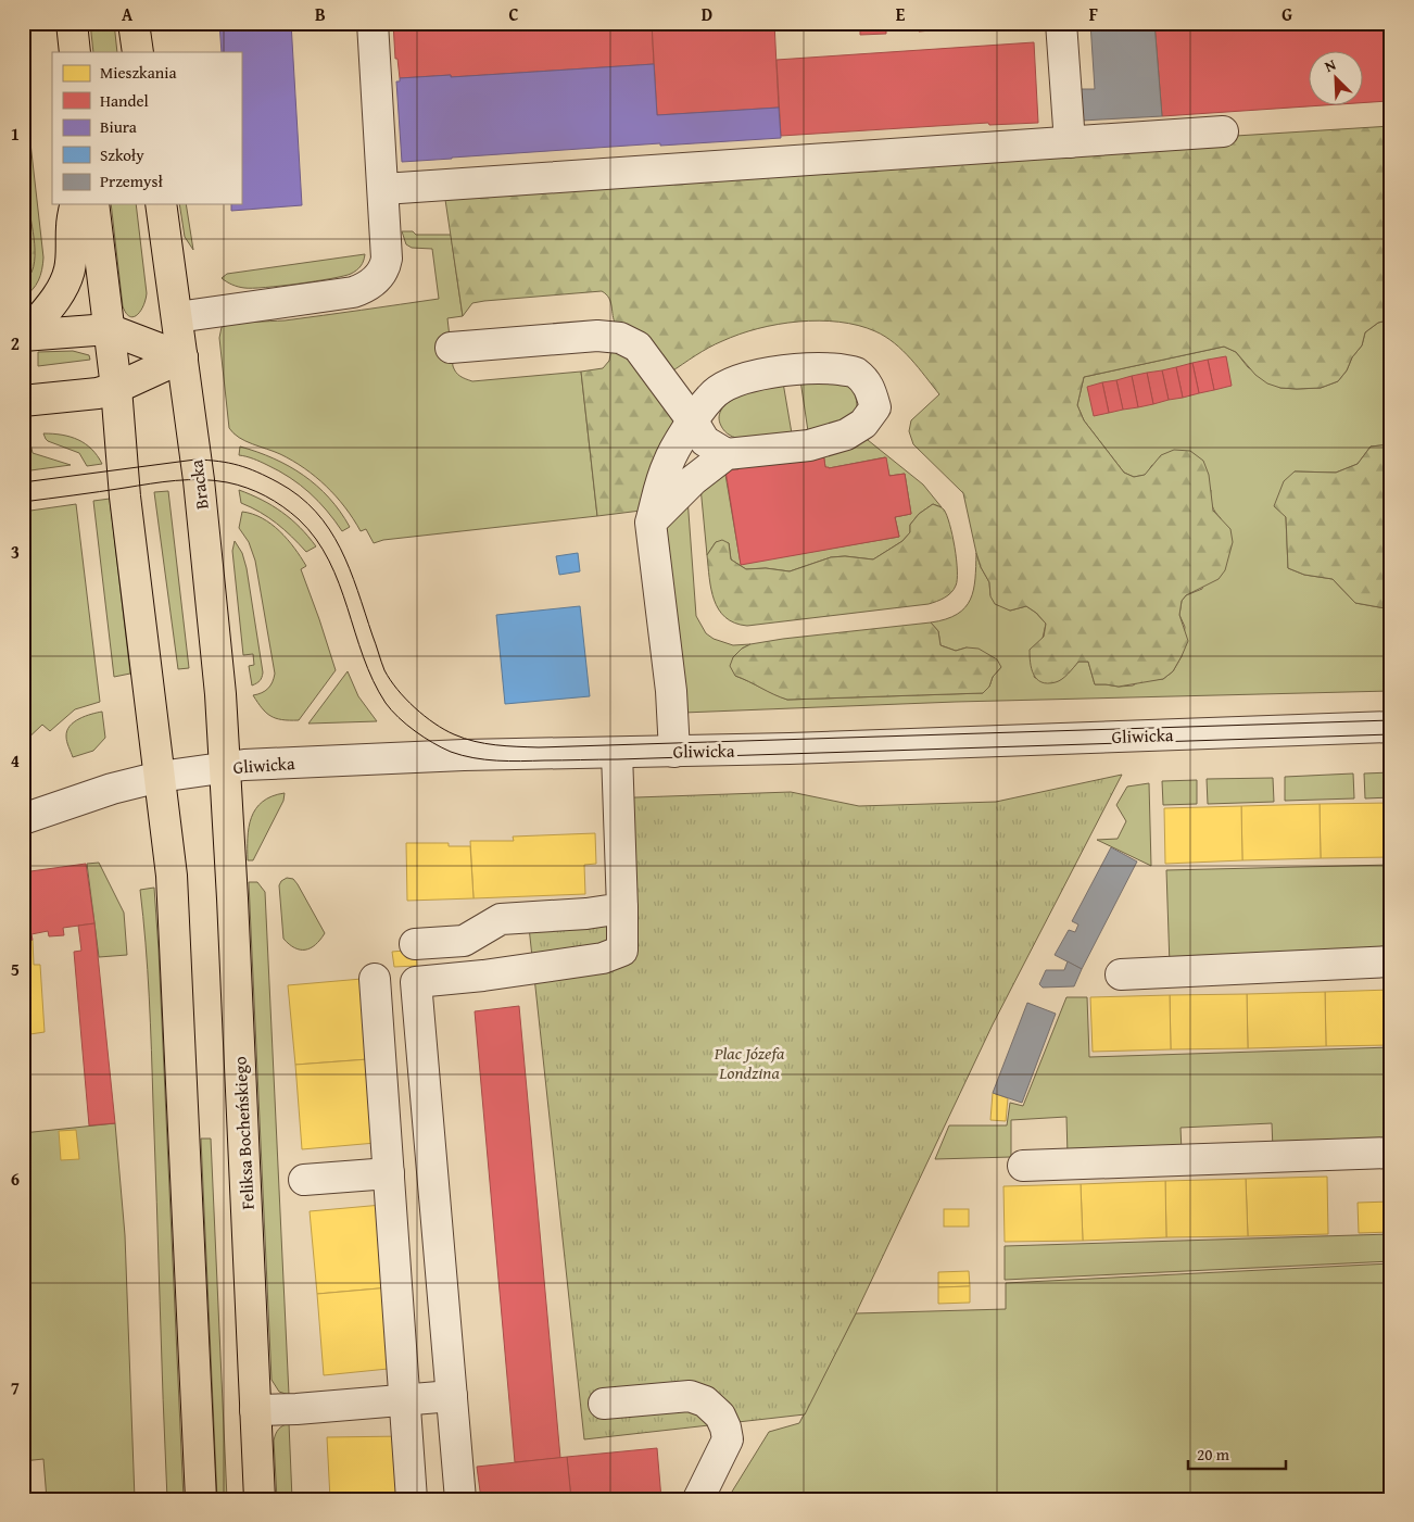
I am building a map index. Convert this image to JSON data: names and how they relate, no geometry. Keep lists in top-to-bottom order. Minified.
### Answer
{"streets":{"main road":["Bracka","Feliksa Bocheńskiego"],"street":["Gliwicka"]},"crossings":[["Bracka","Gliwicka"],["Bracka","Feliksa Bocheńskiego"],["Gliwicka","Feliksa Bocheńskiego"]],"parks":["Plac Józefa Londzina"],"legend":["Mieszkania","Handel","Biura","Szkoły","Przemysł"],"scale_bar":"20 m","north":"top left","grid":{"columns":["A","B","C","D","E","F","G"],"rows":["1","2","3","4","5","6","7"]}}
